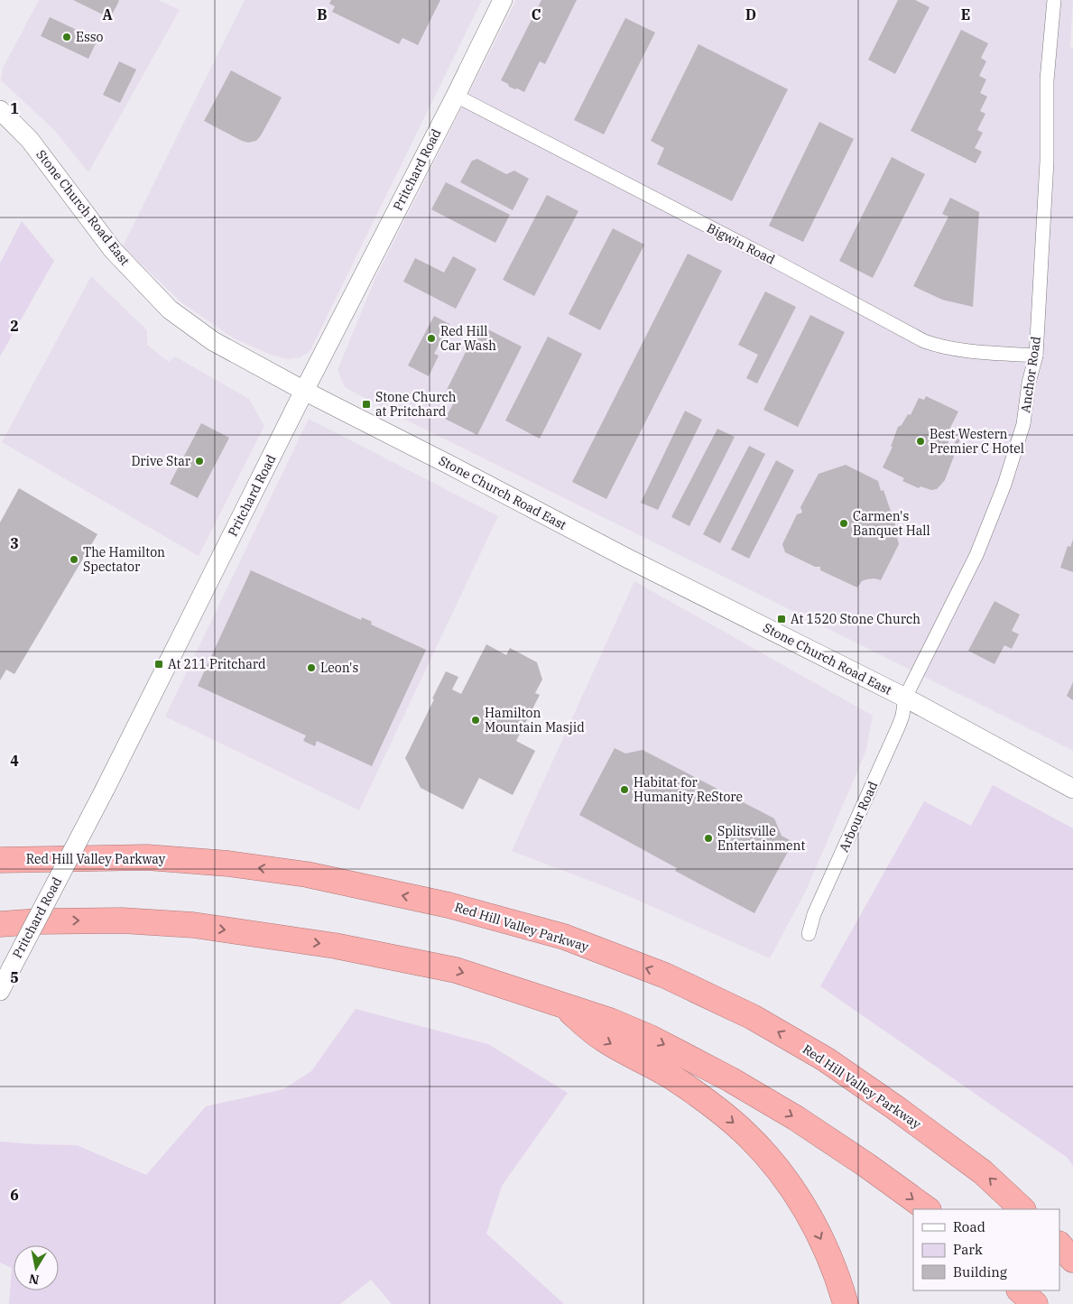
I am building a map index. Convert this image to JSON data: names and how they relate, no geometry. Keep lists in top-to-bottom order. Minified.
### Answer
{"streets":{"highway":["Red Hill Valley Parkway"],"main road":["Pritchard Road","Stone Church Road East"],"street":["Bigwin Road","Anchor Road","Arbour Road"]},"crossings":[["Pritchard Road","Stone Church Road East"],["Pritchard Road","Bigwin Road"],["Stone Church Road East","Anchor Road"],["Stone Church Road East","Arbour Road"],["Bigwin Road","Anchor Road"],["Anchor Road","Arbour Road"]],"places":{"other":["Esso","Red Hill Car Wash","Best Western Premier C Hotel","Drive Star","Carmen's Banquet Hall","The Hamilton Spectator","Leon's","Hamilton Mountain Masjid","Habitat for Humanity ReStore","Splitsville Entertainment"],"transit":["Stone Church at Pritchard","At 1520 Stone Church","At 211 Pritchard"]},"legend":["Road","Park","Building"],"north":"bottom","grid":{"columns":["A","B","C","D","E"],"rows":["1","2","3","4","5","6"]}}
